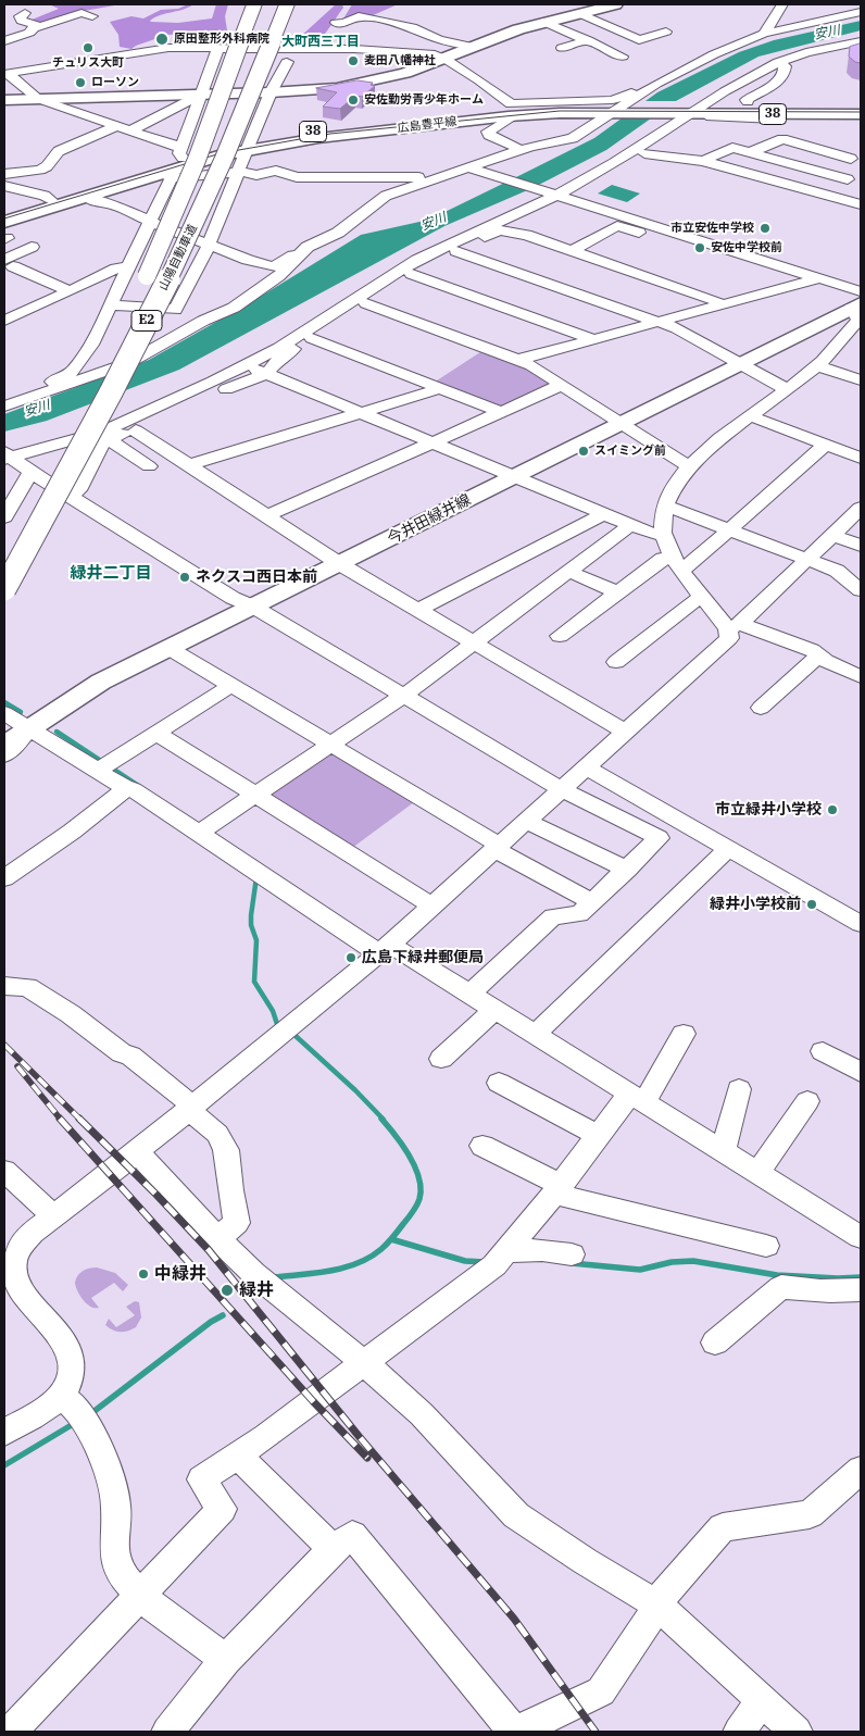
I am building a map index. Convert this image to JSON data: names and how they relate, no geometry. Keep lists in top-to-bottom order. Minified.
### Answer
{"streets":{"highway":["山陽自動車道","E2"],"main road":["38","広島豊平線","今井田緑井線"]},"districts":["大町西三丁目","緑井二丁目"],"water":["安川"],"places":["原田整形外科病院","チュリス大町","麦田八幡神社","ローソン","安佐勤労青少年ホーム","市立安佐中学校","安佐中学校前","スイミング前","ネクスコ西日本前","市立緑井小学校","緑井小学校前","広島下緑井郵便局","中緑井","緑井"]}
